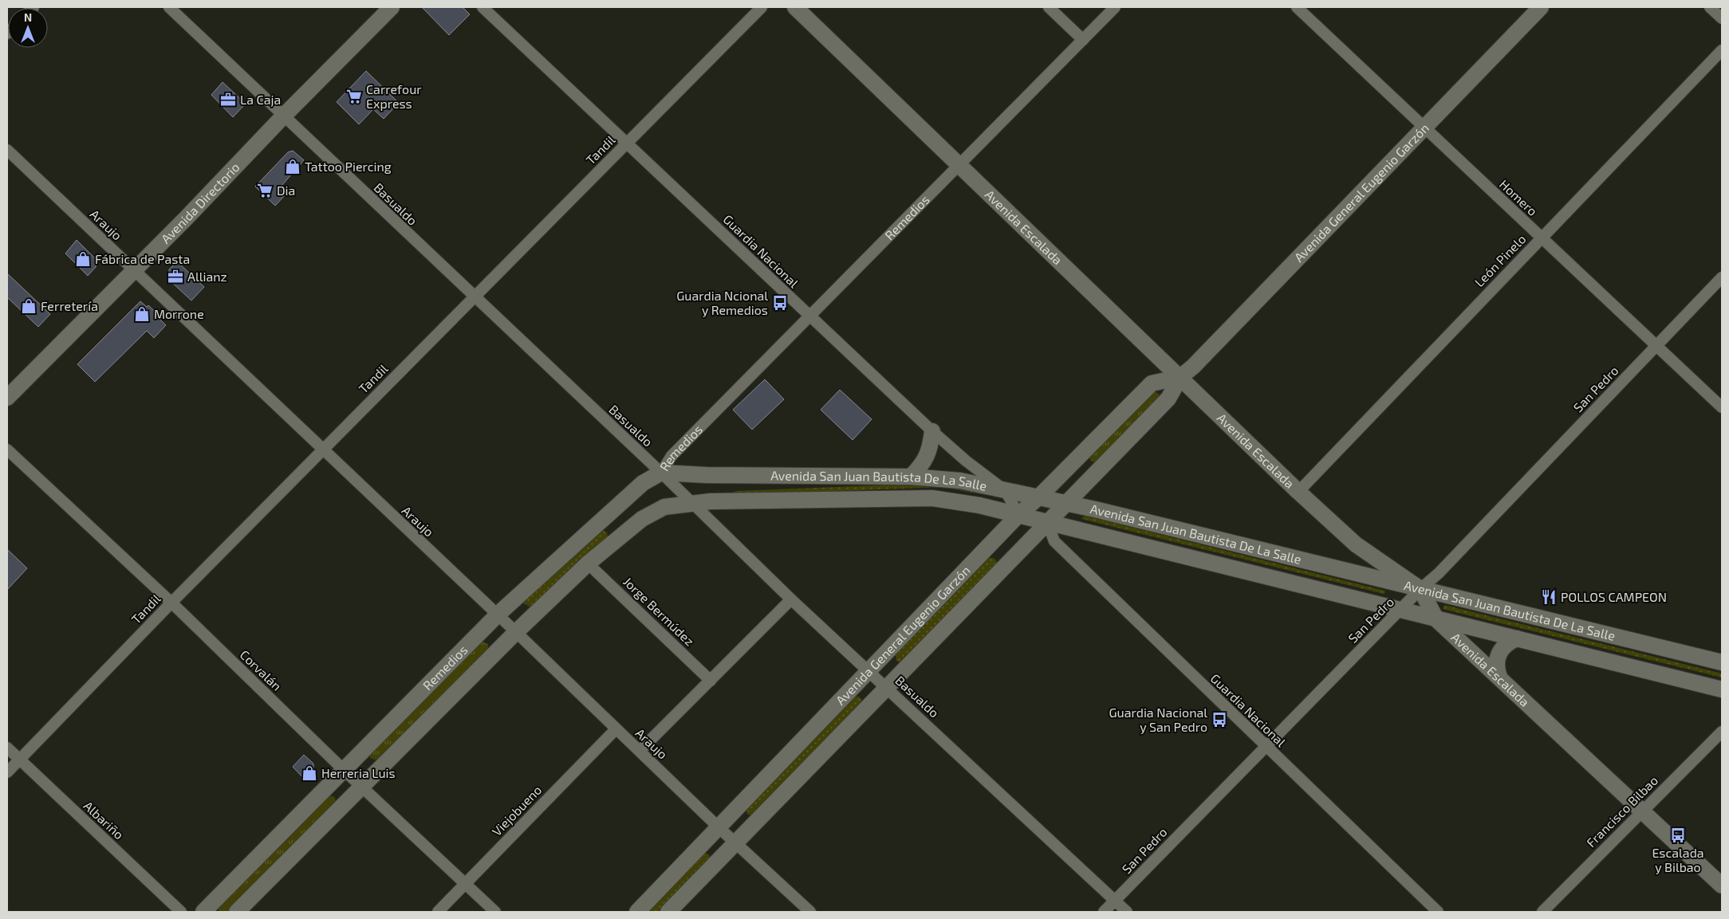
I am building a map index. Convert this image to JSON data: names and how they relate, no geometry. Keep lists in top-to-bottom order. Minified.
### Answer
{"streets":{"street":["Tandil","Avenida General Eugenio Garzón","Homero","Avenida Directorio","Basualdo","Remedios","Araujo","Avenida Escalada","Guardia Nacional","León Pinelo","San Pedro","Avenida San Juan Bautista De La Salle","Jorge Bermúdez","Corvalán","Viejobueno","Francisco Bilbao","Albariño"]},"crossings":[["Tandil","Basualdo"],["Tandil","Araujo"],["Tandil","Guardia Nacional"],["Tandil","Corvalán"],["Tandil","Albariño"],["Avenida General Eugenio Garzón","Homero"],["Avenida General Eugenio Garzón","Basualdo"],["Avenida General Eugenio Garzón","Araujo"],["Avenida General Eugenio Garzón","Avenida Escalada"],["Avenida General Eugenio Garzón","Guardia Nacional"],["Avenida General Eugenio Garzón","Avenida San Juan Bautista De La Salle"],["Homero","León Pinelo"],["Homero","San Pedro"],["Avenida Directorio","Basualdo"],["Avenida Directorio","Araujo"],["Basualdo","Remedios"],["Basualdo","San Pedro"],["Basualdo","Avenida San Juan Bautista De La Salle"],["Remedios","Araujo"],["Remedios","Avenida Escalada"],["Remedios","Guardia Nacional"],["Remedios","Avenida San Juan Bautista De La Salle"],["Remedios","Jorge Bermúdez"],["Remedios","Corvalán"],["Araujo","Viejobueno"],["Avenida Escalada","León Pinelo"],["Avenida Escalada","San Pedro"],["Avenida Escalada","Avenida San Juan Bautista De La Salle"],["Avenida Escalada","Francisco Bilbao"],["Guardia Nacional","San Pedro"],["Guardia Nacional","Avenida San Juan Bautista De La Salle"],["San Pedro","Avenida San Juan Bautista De La Salle"],["Corvalán","Viejobueno"]],"places":{"supermarket":["Carrefour Express","Dia"],"office":["La Caja","Allianz"],"shop":["Tattoo Piercing","Fábrica de Pasta","Ferretería","Morrone","Herreria Luis"],"bus stop":["Guardia Ncional y Remedios","Guardia Nacional y San Pedro","Escalada y Bilbao"],"restaurant":["POLLOS CAMPEON"]},"north":"top"}
